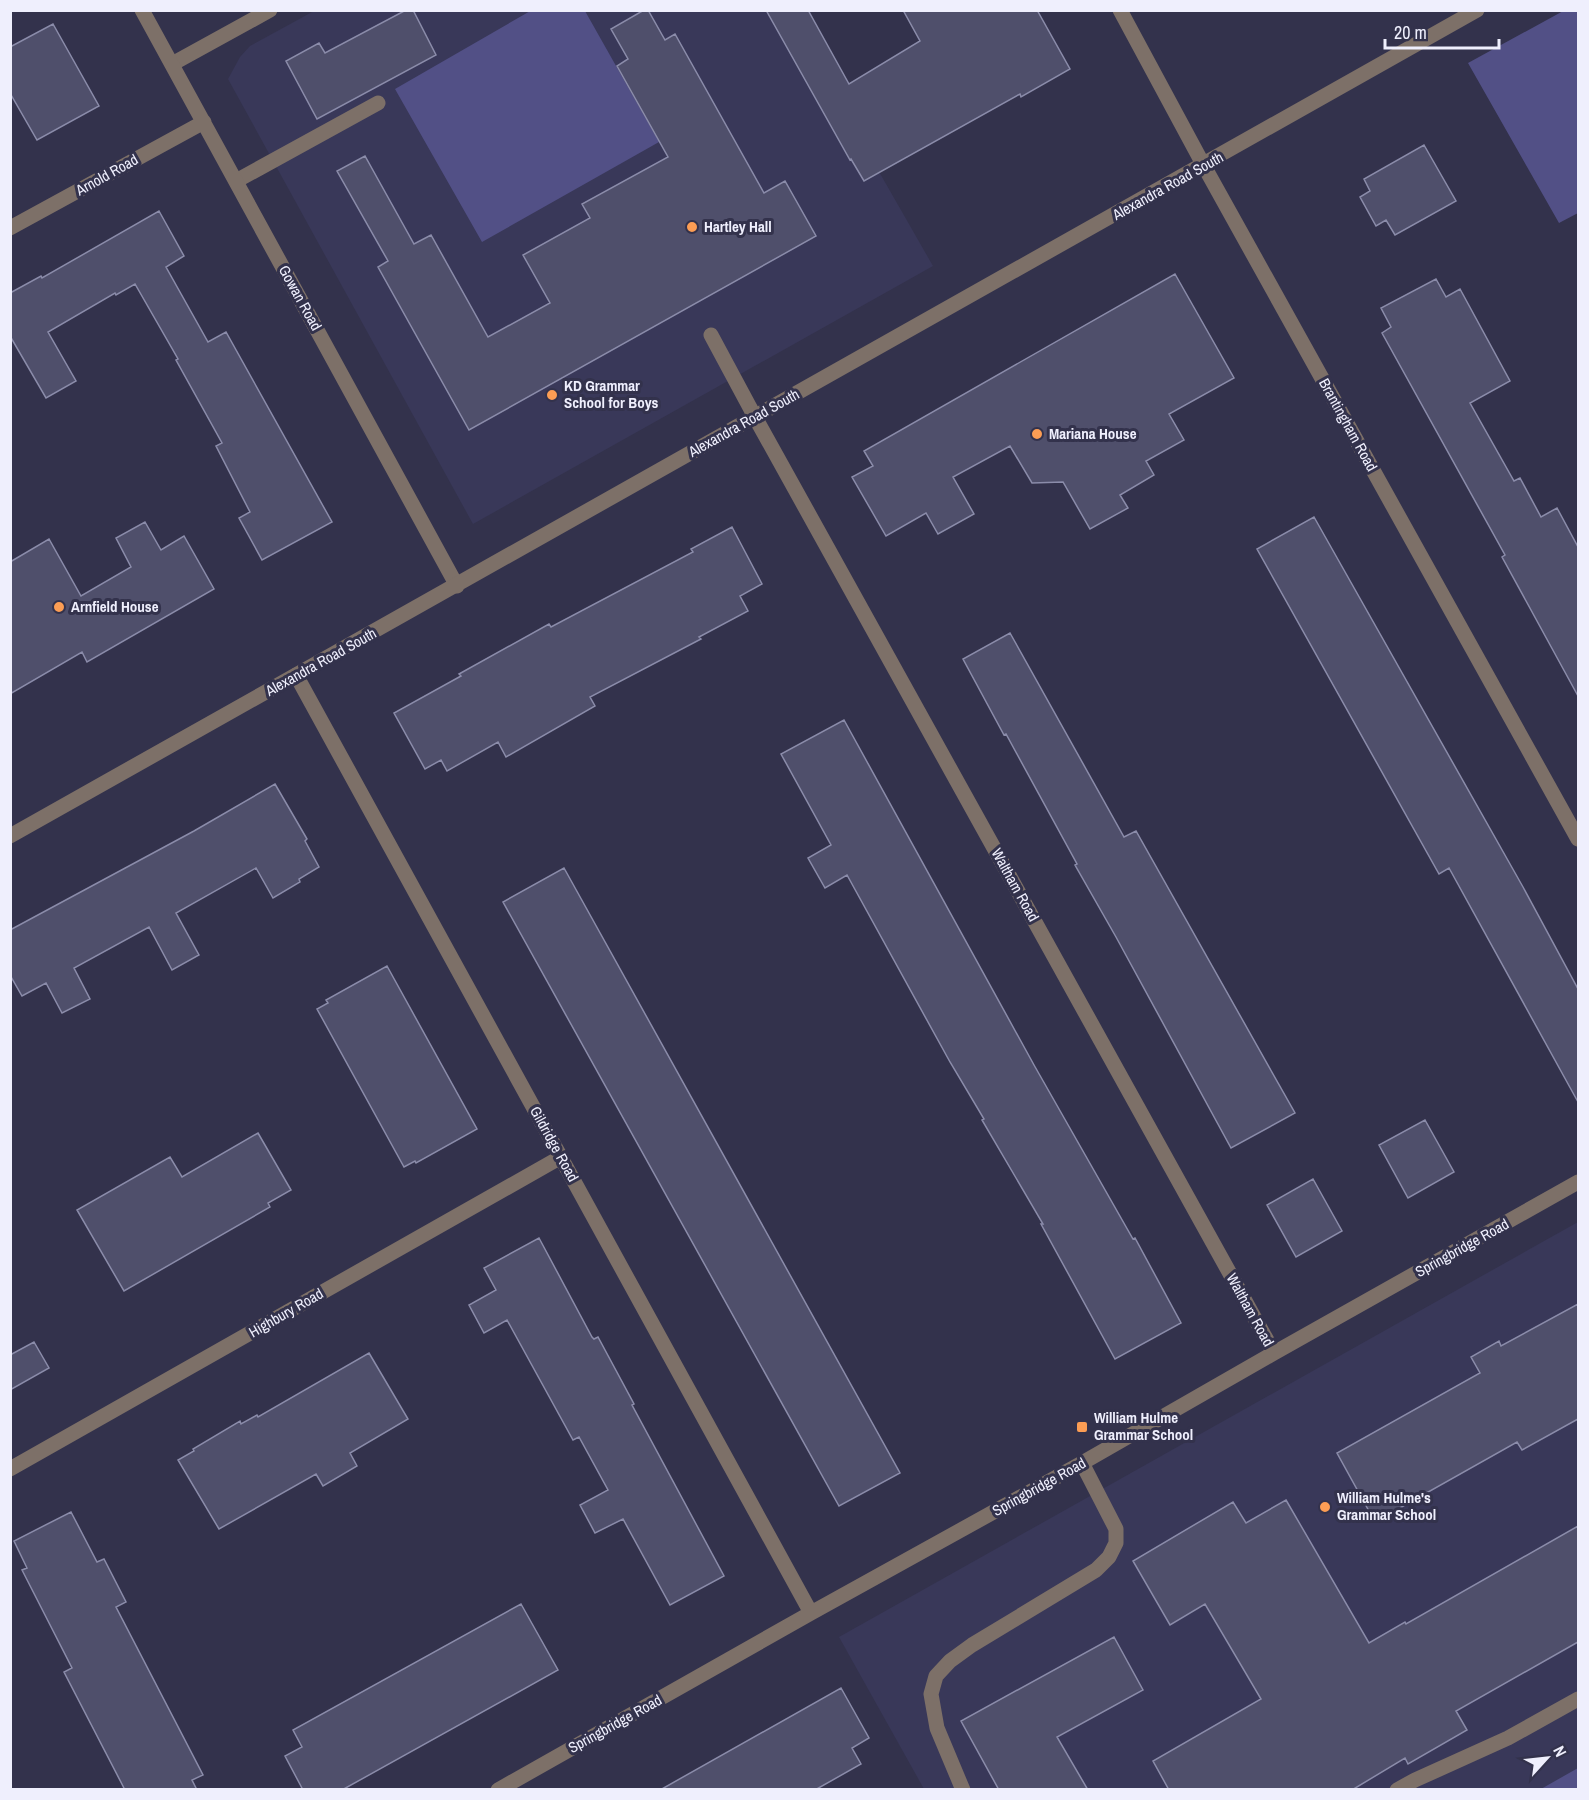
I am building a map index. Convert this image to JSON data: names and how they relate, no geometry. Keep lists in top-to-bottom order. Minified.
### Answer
{"streets":{"street":["Arnold Road","Alexandra Road South","Gowan Road","Brantingham Road","Waltham Road","Gildridge Road","Springbridge Road","Highbury Road"]},"crossings":[["Arnold Road","Gowan Road"],["Alexandra Road South","Gowan Road"],["Alexandra Road South","Brantingham Road"],["Alexandra Road South","Waltham Road"],["Alexandra Road South","Gildridge Road"],["Waltham Road","Springbridge Road"],["Gildridge Road","Springbridge Road"],["Gildridge Road","Highbury Road"]],"places":{"other":["Hartley Hall","KD Grammar School for Boys","Mariana House","Arnfield House","William Hulme's Grammar School"],"transit":["William Hulme Grammar School"]},"scale_bar":"20 m","north":"top right"}
